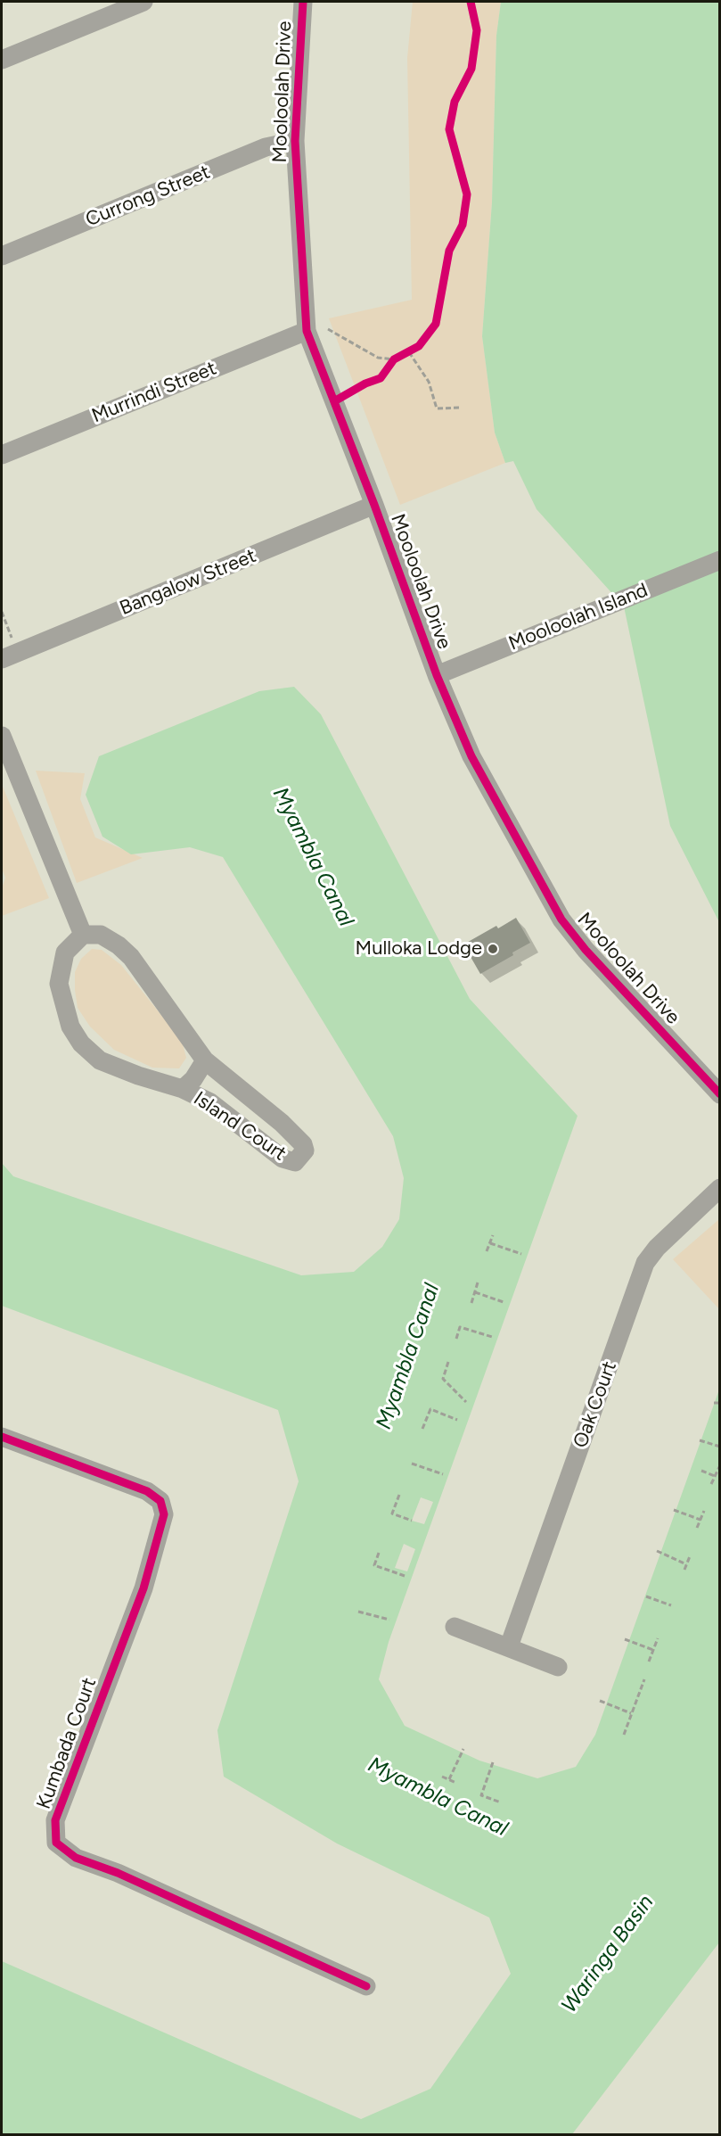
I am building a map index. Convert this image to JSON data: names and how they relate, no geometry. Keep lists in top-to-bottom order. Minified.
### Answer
{"streets":{"street":["Mooloolah Drive","Currong Street","Murrindi Street","Bangalow Street","Mooloolah Island","Island Court","Oak Court","Kumbada Court"]},"crossings":[["Mooloolah Drive","Currong Street"],["Mooloolah Drive","Murrindi Street"],["Mooloolah Drive","Bangalow Street"],["Mooloolah Drive","Mooloolah Island"]],"water":["Myambla Canal","Waringa Basin"],"places":["Mulloka Lodge"]}
